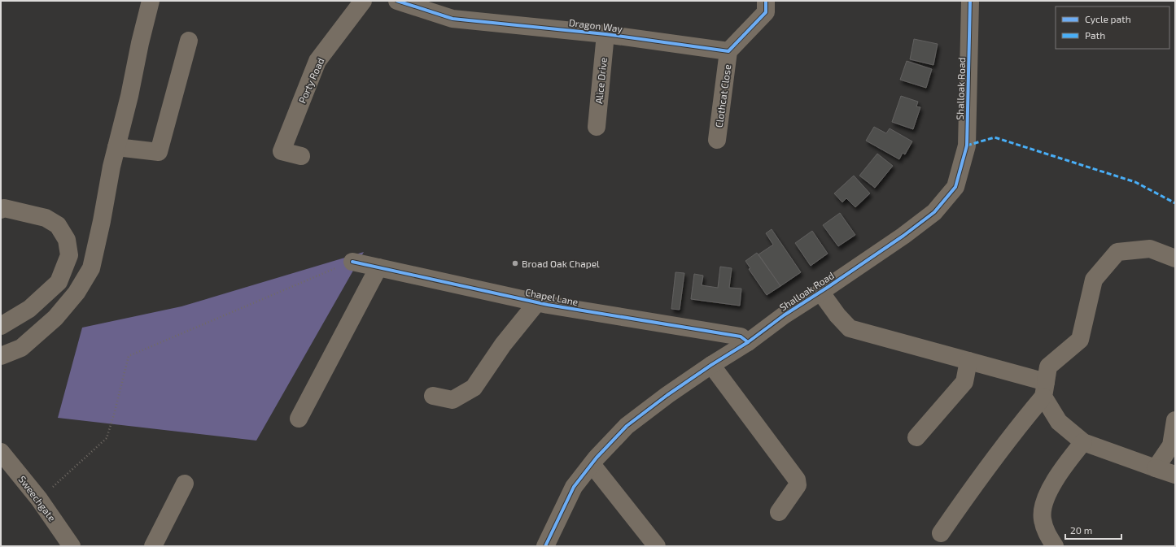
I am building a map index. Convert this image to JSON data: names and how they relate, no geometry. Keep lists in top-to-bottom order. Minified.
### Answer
{"streets":{"street":["Dragon Way","Porty Road","Alice Drive","Shalloak Road","Clothcat Close","Chapel Lane","Sweechgate"]},"crossings":[["Dragon Way","Alice Drive"],["Dragon Way","Clothcat Close"],["Shalloak Road","Chapel Lane"]],"places":["Broad Oak Chapel"],"legend":["Cycle path","Path"],"scale_bar":"20 m"}
